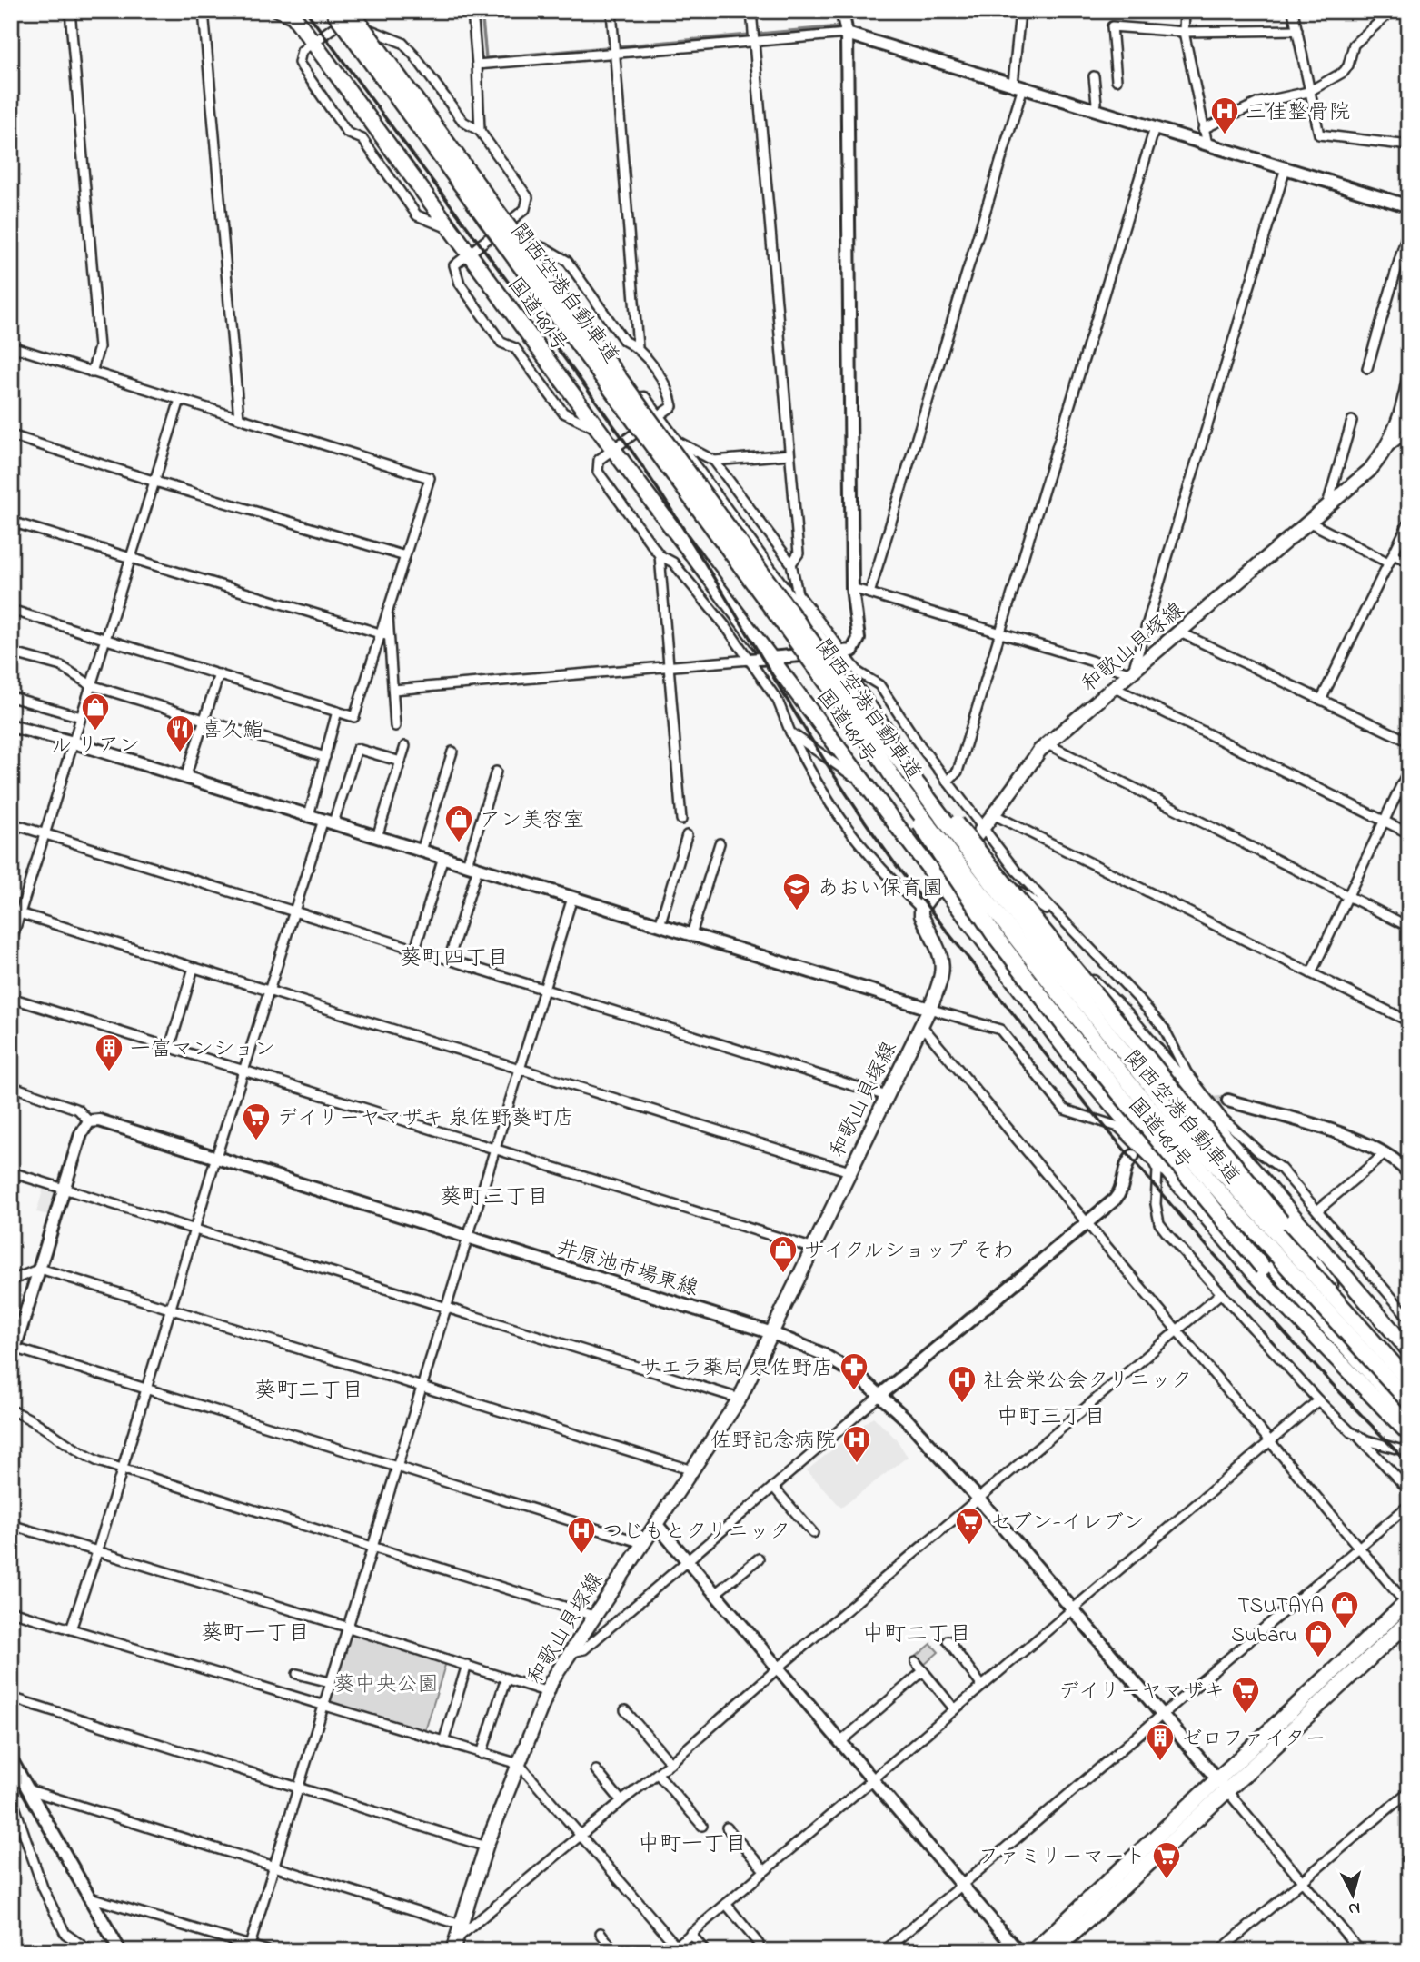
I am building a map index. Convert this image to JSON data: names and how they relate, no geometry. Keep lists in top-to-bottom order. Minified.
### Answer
{"streets":{"highway":["関西空港自動車道","国道481号"],"main road":["和歌山貝塚線"],"street":["井原池市場東線"]},"crossings":[["国道481号","和歌山貝塚線"],["和歌山貝塚線","井原池市場東線"]],"districts":["葵町四丁目","葵町三丁目","葵町二丁目","中町三丁目","葵町一丁目","中町二丁目","中町一丁目"],"parks":["葵中央公園"],"places":{"hospital":["三佳整骨院","社会栄公会クリニック","佐野記念病院","つじもとクリニック"],"shop":["ル リアン","アン美容室","サイクルショップ そわ","TSUTAYA","Subaru"],"restaurant":["喜久鮨"],"school or university":["あおい保育園"],"building":["一富マンション","ゼロファイター"],"supermarket":["デイリーヤマザキ 泉佐野葵町店","セブン-イレブン","デイリーヤマザキ","ファミリーマート"],"pharmacy":["サエラ薬局 泉佐野店"]},"north":"bottom"}
